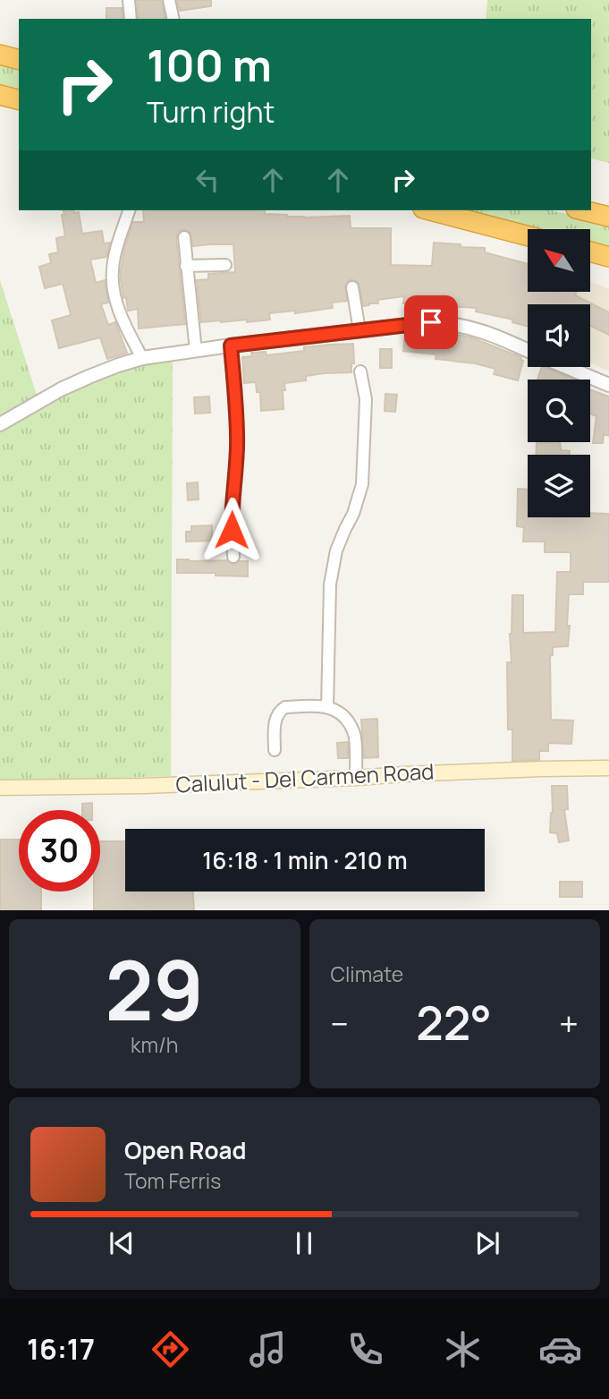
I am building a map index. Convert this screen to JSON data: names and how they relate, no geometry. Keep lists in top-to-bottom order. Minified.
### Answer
{"streets":{"main road":["Calulut - Del Carmen Road"]},"north":"top left","page":{"turn":["100 m","Turn right"],"limit":"30","trip":"16:18 · 1 min · 210 m","tile":[["29","km/h"],"Climate"],"heat":["−","22°","+"],"song":["Open Road","Tom Ferris"],"tabs":"16:17"}}
